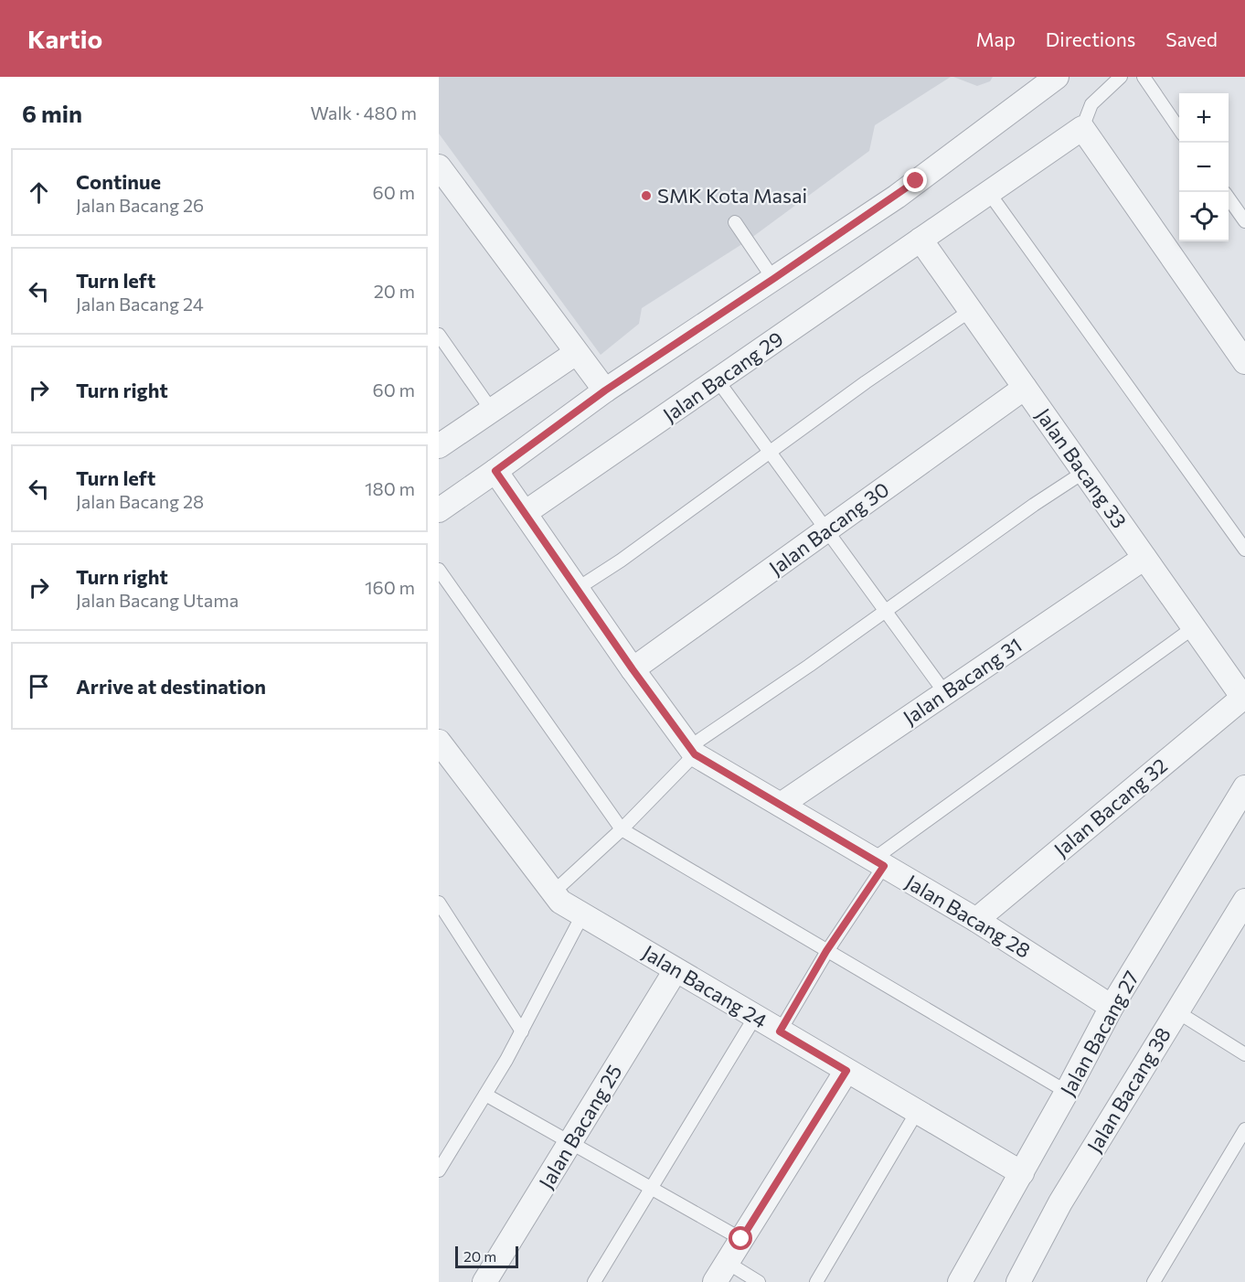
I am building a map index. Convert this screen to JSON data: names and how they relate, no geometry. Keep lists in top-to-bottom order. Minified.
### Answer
{"streets":{"street":["Jalan Bacang 29","Jalan Bacang 33","Jalan Bacang 30","Jalan Bacang 31","Jalan Bacang 32","Jalan Bacang 28","Jalan Bacang 24","Jalan Bacang 27","Jalan Bacang 38","Jalan Bacang 25"]},"crossings":[["Jalan Bacang 29","Jalan Bacang 33"],["Jalan Bacang 29","Jalan Bacang 28"],["Jalan Bacang 33","Jalan Bacang 30"],["Jalan Bacang 33","Jalan Bacang 31"],["Jalan Bacang 33","Jalan Bacang 32"],["Jalan Bacang 30","Jalan Bacang 28"],["Jalan Bacang 31","Jalan Bacang 28"],["Jalan Bacang 32","Jalan Bacang 28"],["Jalan Bacang 28","Jalan Bacang 27"],["Jalan Bacang 24","Jalan Bacang 27"],["Jalan Bacang 24","Jalan Bacang 25"]],"places":["SMK Kota Masai"],"scale_bar":"20 m","page":{"header":"Kartio","nav":["Map","Directions","Saved"],"heading":["6 min","Walk · 480 m"],"map_buttons":["+","−"],"list":[["Continue","Jalan Bacang 26","60 m"],["Turn left","Jalan Bacang 24","20 m"],["Turn right","60 m"],["Turn left","Jalan Bacang 28","180 m"],["Turn right","Jalan Bacang Utama","160 m"],"Arrive at destination"],"scale":"20 m"}}
